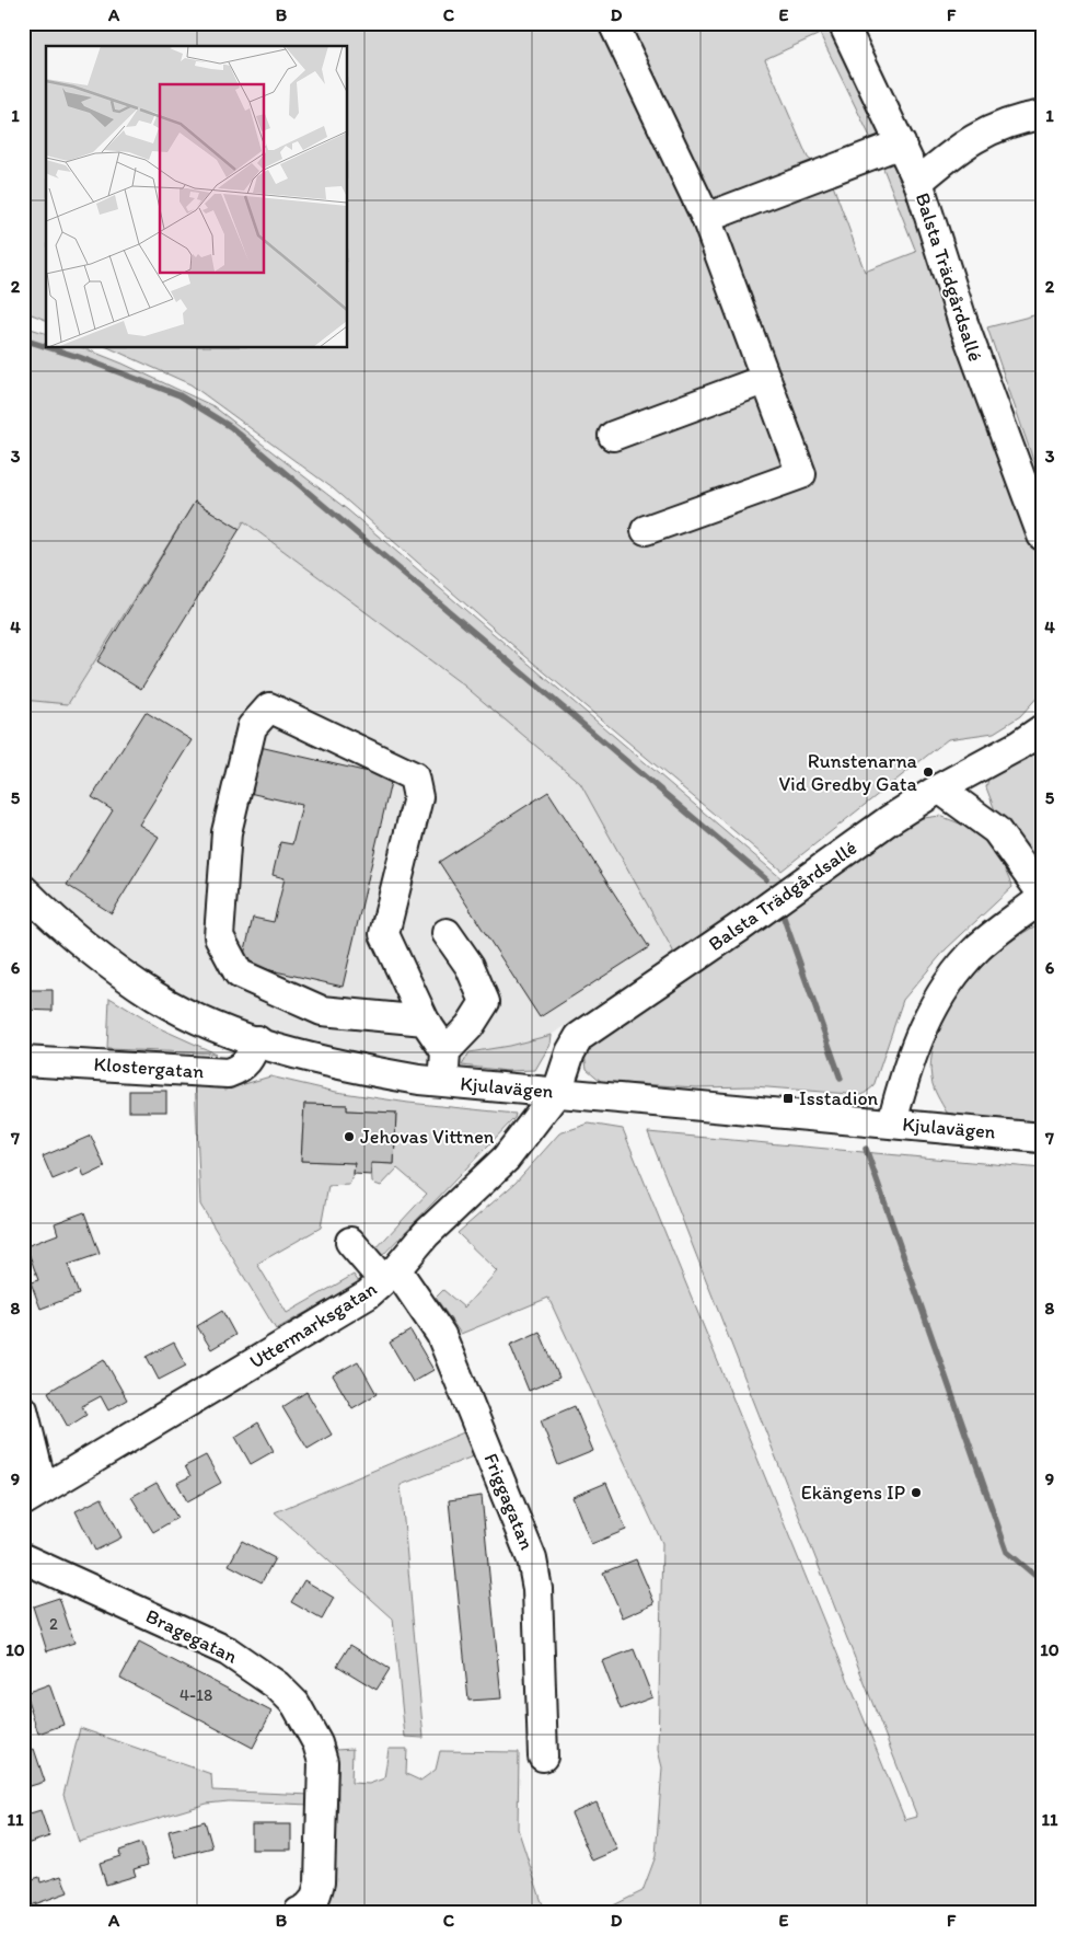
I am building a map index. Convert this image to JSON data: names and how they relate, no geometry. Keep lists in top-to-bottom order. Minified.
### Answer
{"streets":{"street":["Balsta Trädgårdsallé","Klostergatan","Kjulavägen","Uttermarksgatan","Friggagatan","Bragegatan"]},"crossings":[["Balsta Trädgårdsallé","Kjulavägen"],["Balsta Trädgårdsallé","Uttermarksgatan"],["Klostergatan","Kjulavägen"],["Kjulavägen","Uttermarksgatan"],["Uttermarksgatan","Friggagatan"]],"places":{"other":["Runstenarna Vid Gredby Gata","Jehovas Vittnen","Ekängens IP"],"transit":["Isstadion"]},"house_numbers":["2","4-18"],"grid":{"columns":["A","B","C","D","E","F"],"rows":["1","2","3","4","5","6","7","8","9","10","11"]}}
